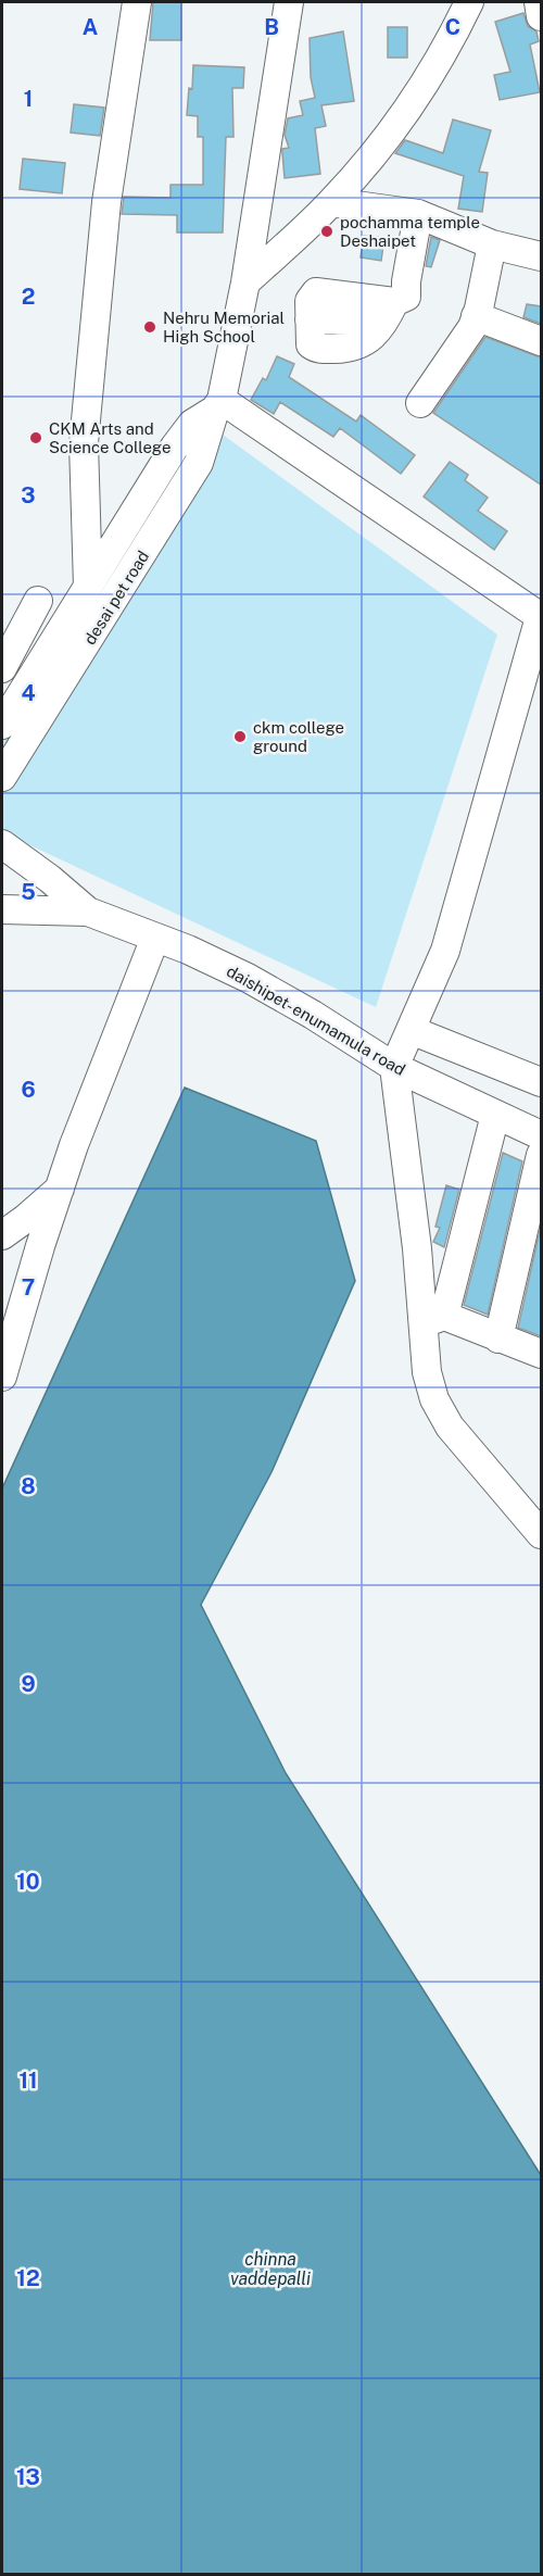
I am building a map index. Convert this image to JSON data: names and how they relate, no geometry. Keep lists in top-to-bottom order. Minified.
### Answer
{"streets":{"street":["desai pet road","daishipet- enumamula road"]},"water":["chinna vaddepalli"],"places":["pochamma temple Deshaipet","Nehru Memorial High School","CKM Arts and Science College","ckm college ground"],"grid":{"columns":["A","B","C"],"rows":["1","2","3","4","5","6","7","8","9","10","11","12","13"]}}
